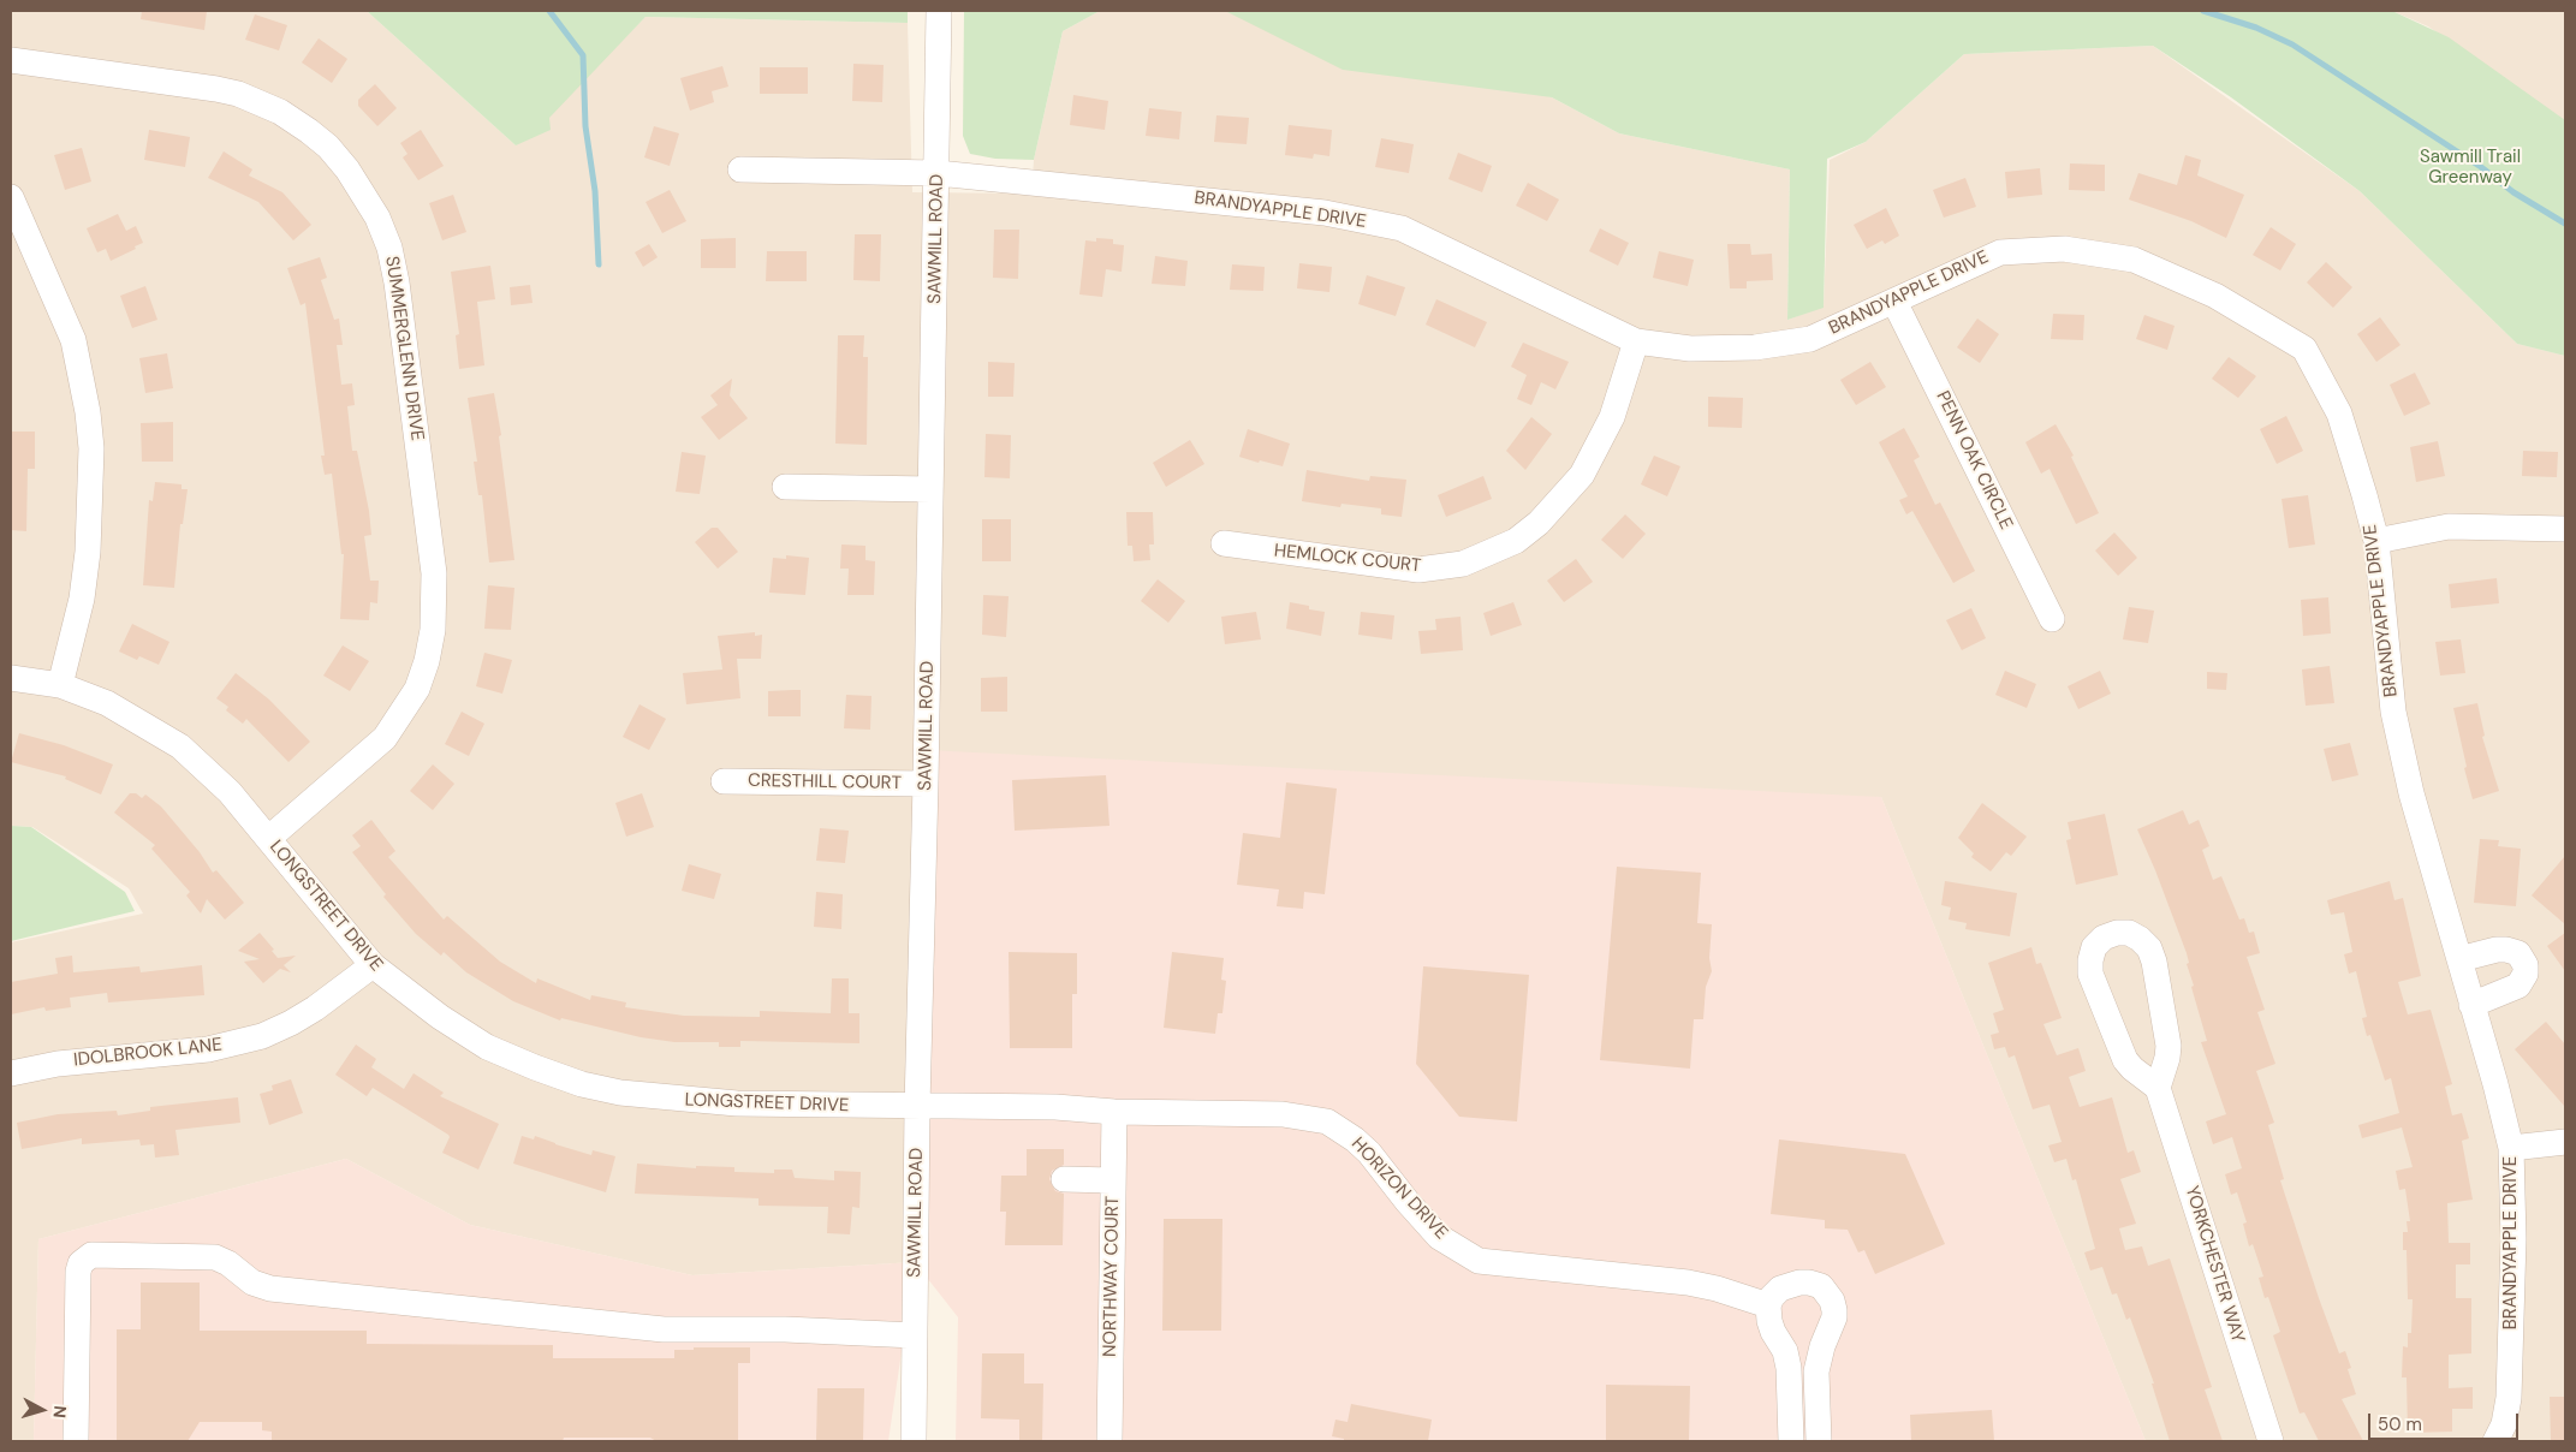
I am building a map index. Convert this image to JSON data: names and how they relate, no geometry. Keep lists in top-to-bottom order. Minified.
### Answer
{"streets":{"street":["BRANDYAPPLE DRIVE","SAWMILL ROAD","SUMMERGLENN DRIVE","PENN OAK CIRCLE","HEMLOCK COURT","CRESTHILL COURT","LONGSTREET DRIVE","IDOLBROOK LANE","HORIZON DRIVE","YORKCHESTER WAY","NORTHWAY COURT"]},"crossings":[["BRANDYAPPLE DRIVE","SAWMILL ROAD"],["BRANDYAPPLE DRIVE","PENN OAK CIRCLE"],["BRANDYAPPLE DRIVE","HEMLOCK COURT"],["SAWMILL ROAD","CRESTHILL COURT"],["SAWMILL ROAD","LONGSTREET DRIVE"],["SAWMILL ROAD","HORIZON DRIVE"],["SUMMERGLENN DRIVE","LONGSTREET DRIVE"],["LONGSTREET DRIVE","IDOLBROOK LANE"],["LONGSTREET DRIVE","HORIZON DRIVE"],["HORIZON DRIVE","NORTHWAY COURT"]],"parks":["Sawmill Trail Greenway"],"scale_bar":"50 m","north":"right"}
